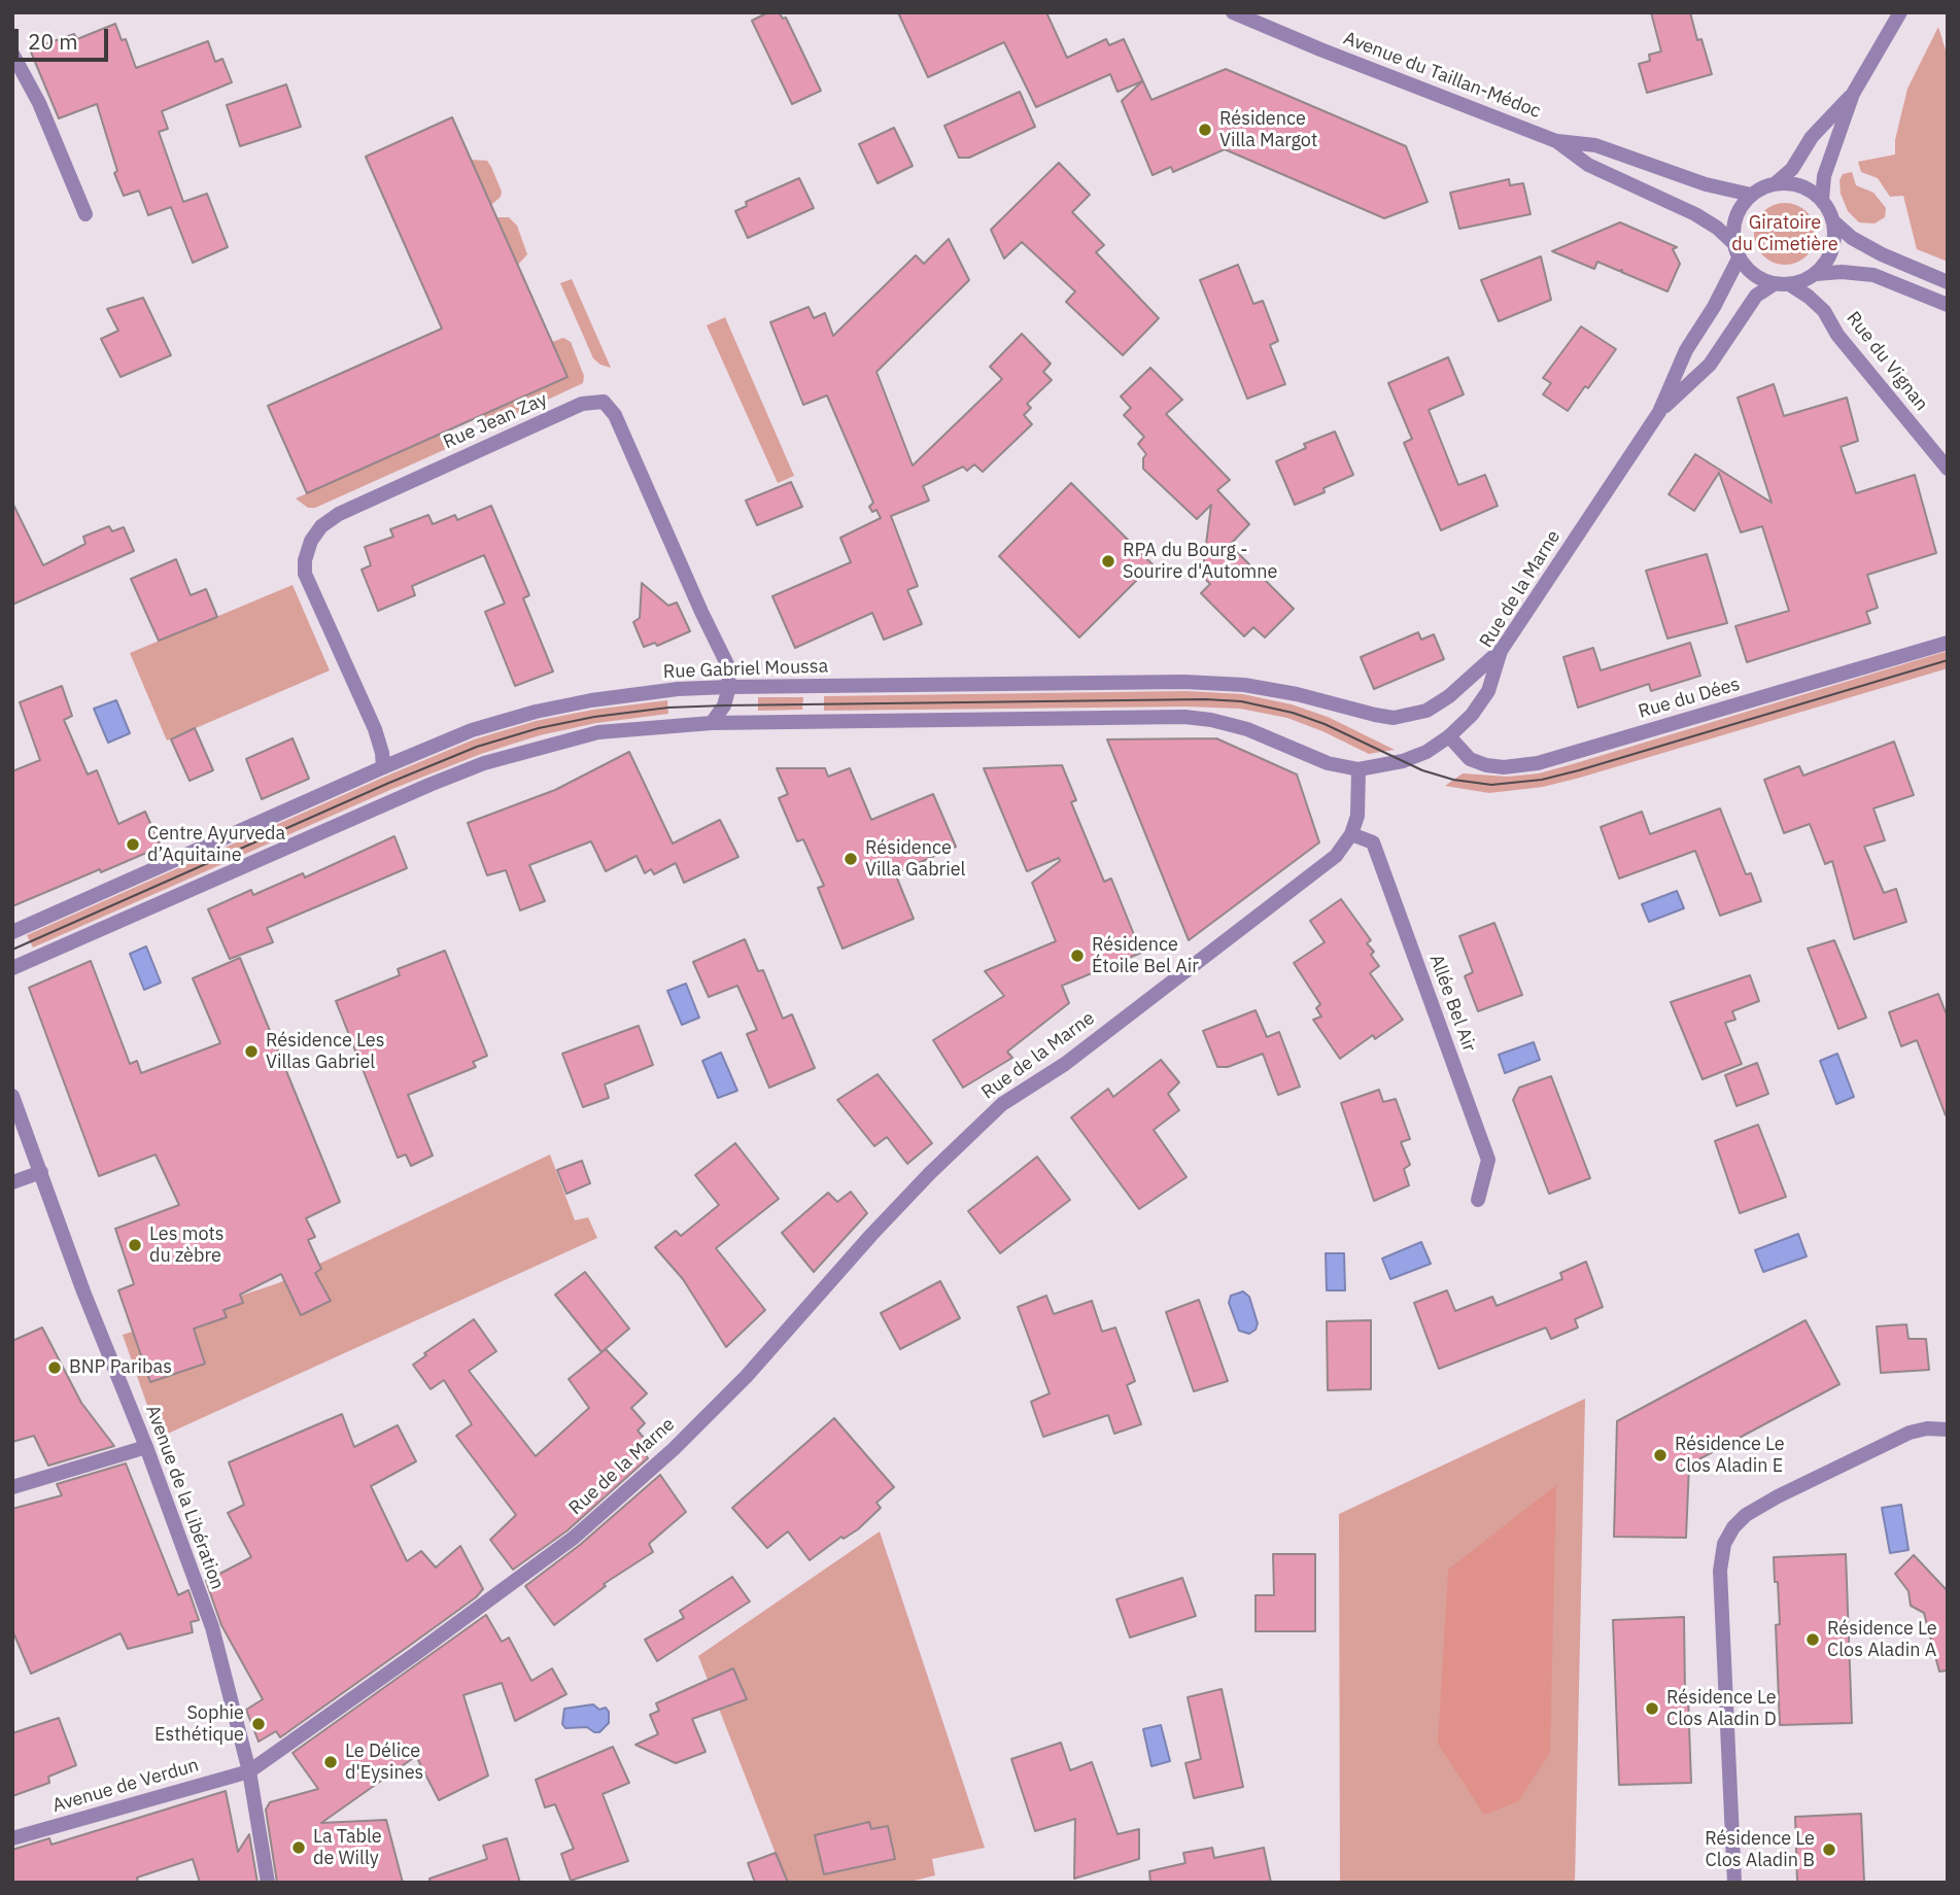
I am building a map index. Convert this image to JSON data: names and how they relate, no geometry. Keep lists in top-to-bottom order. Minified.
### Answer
{"streets":{"street":["Avenue du Taillan-Médoc","Rue du Vignan","Rue Jean Zay","Rue de la Marne","Rue Gabriel Moussa","Rue du Dées","Allée Bel Air","Avenue de la Libération","Avenue de Verdun"]},"crossings":[["Avenue du Taillan-Médoc","Rue du Vignan"],["Avenue du Taillan-Médoc","Rue de la Marne"],["Rue du Vignan","Rue de la Marne"],["Rue Jean Zay","Rue Gabriel Moussa"],["Rue de la Marne","Rue Gabriel Moussa"],["Rue de la Marne","Rue du Dées"],["Rue de la Marne","Allée Bel Air"],["Rue de la Marne","Avenue de la Libération"],["Rue de la Marne","Avenue de Verdun"],["Avenue de la Libération","Avenue de Verdun"]],"parks":["Giratoire du Cimetière"],"places":["Résidence Villa Margot","RPA du Bourg - Sourire d'Automne","Centre Ayurveda d’Aquitaine","Résidence Villa Gabriel","Résidence Étoile Bel Air","Résidence Les Villas Gabriel","Les mots du zèbre","BNP Paribas","Résidence Le Clos Aladin E","Résidence Le Clos Aladin A","Résidence Le Clos Aladin D","Sophie Esthétique","Le Délice d'Eysines","La Table de Willy","Résidence Le Clos Aladin B"],"scale_bar":"20 m"}
